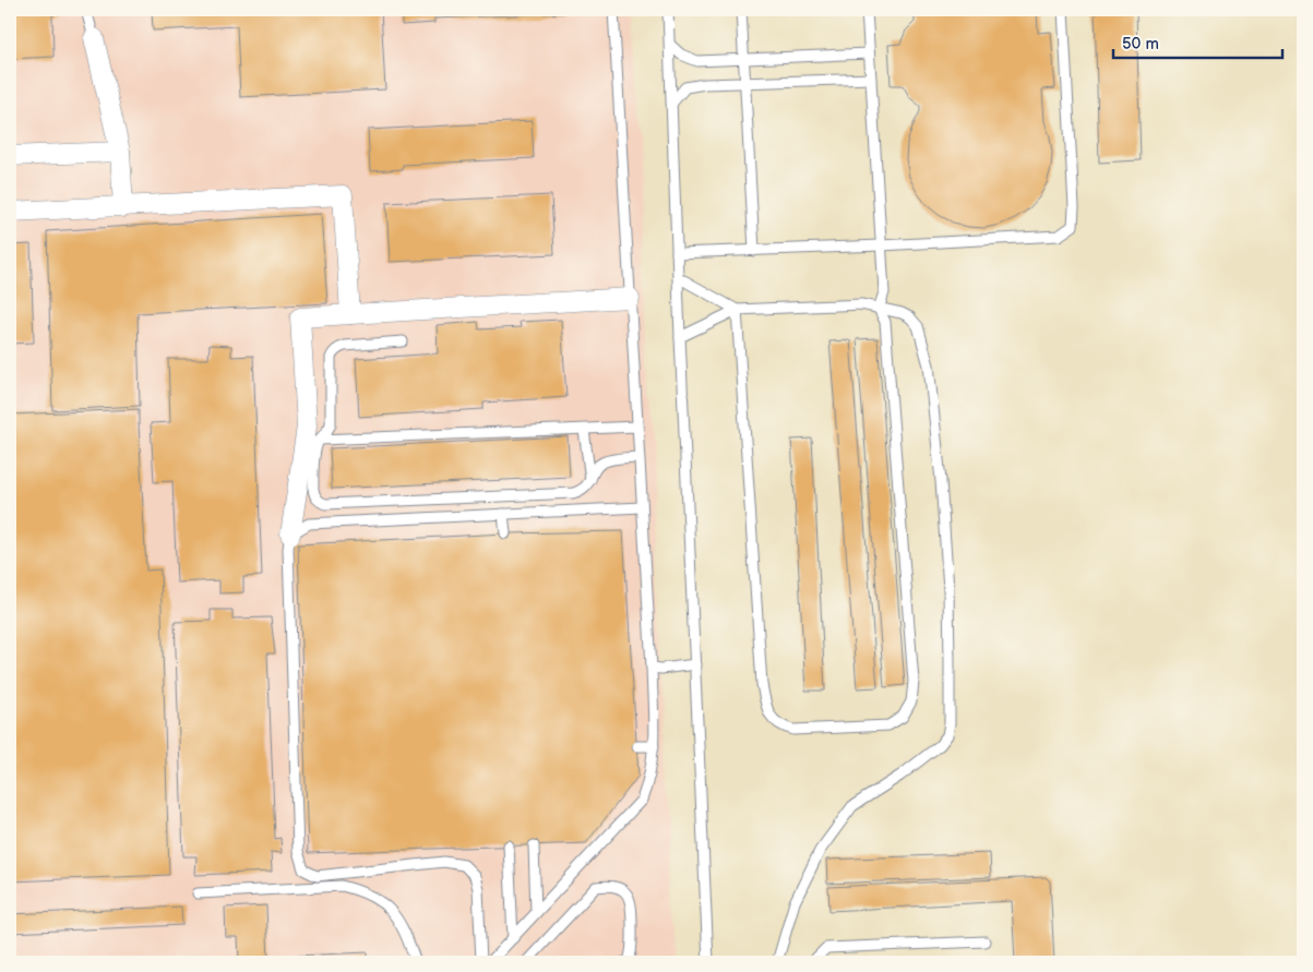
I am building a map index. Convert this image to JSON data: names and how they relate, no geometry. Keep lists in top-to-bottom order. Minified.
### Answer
{"scale_bar":"50 m"}
